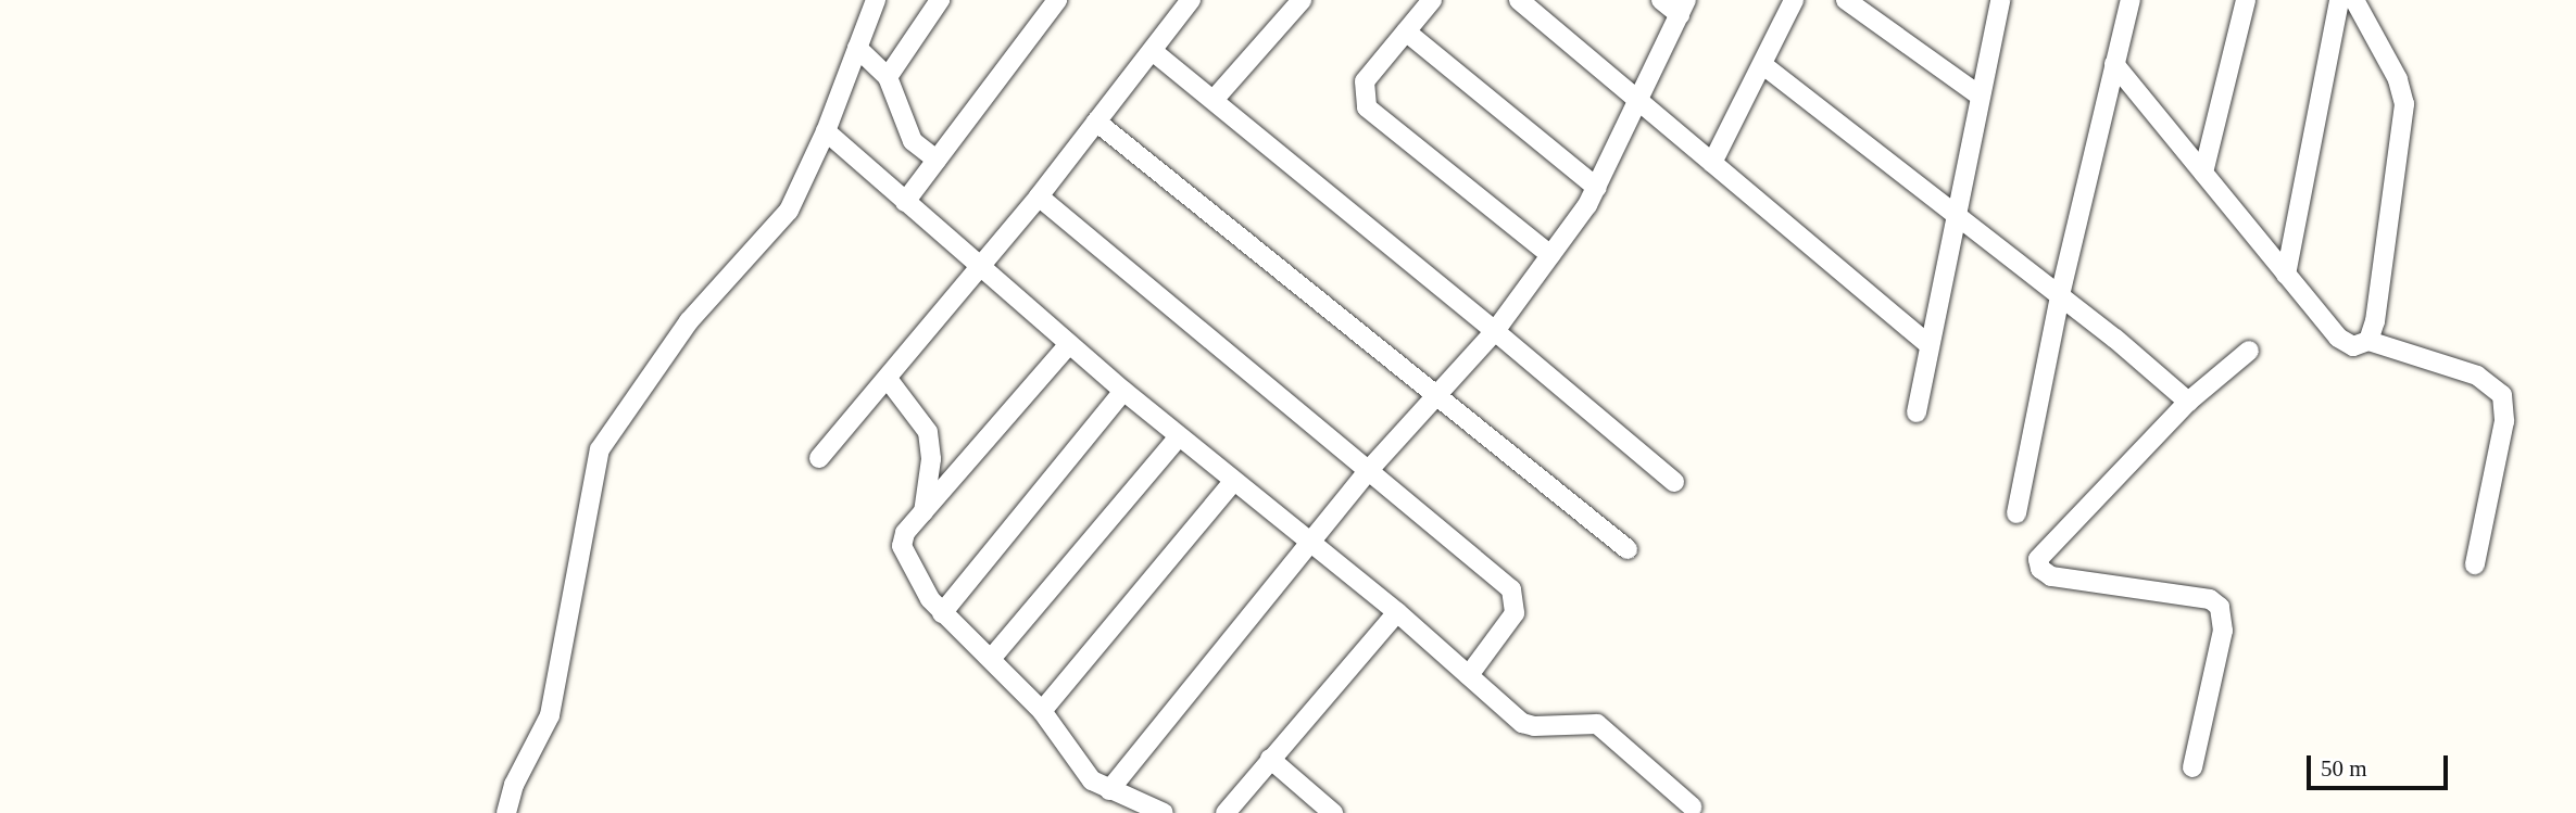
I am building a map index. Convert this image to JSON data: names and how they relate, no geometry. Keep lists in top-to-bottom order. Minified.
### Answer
{"scale_bar":"50 m"}
